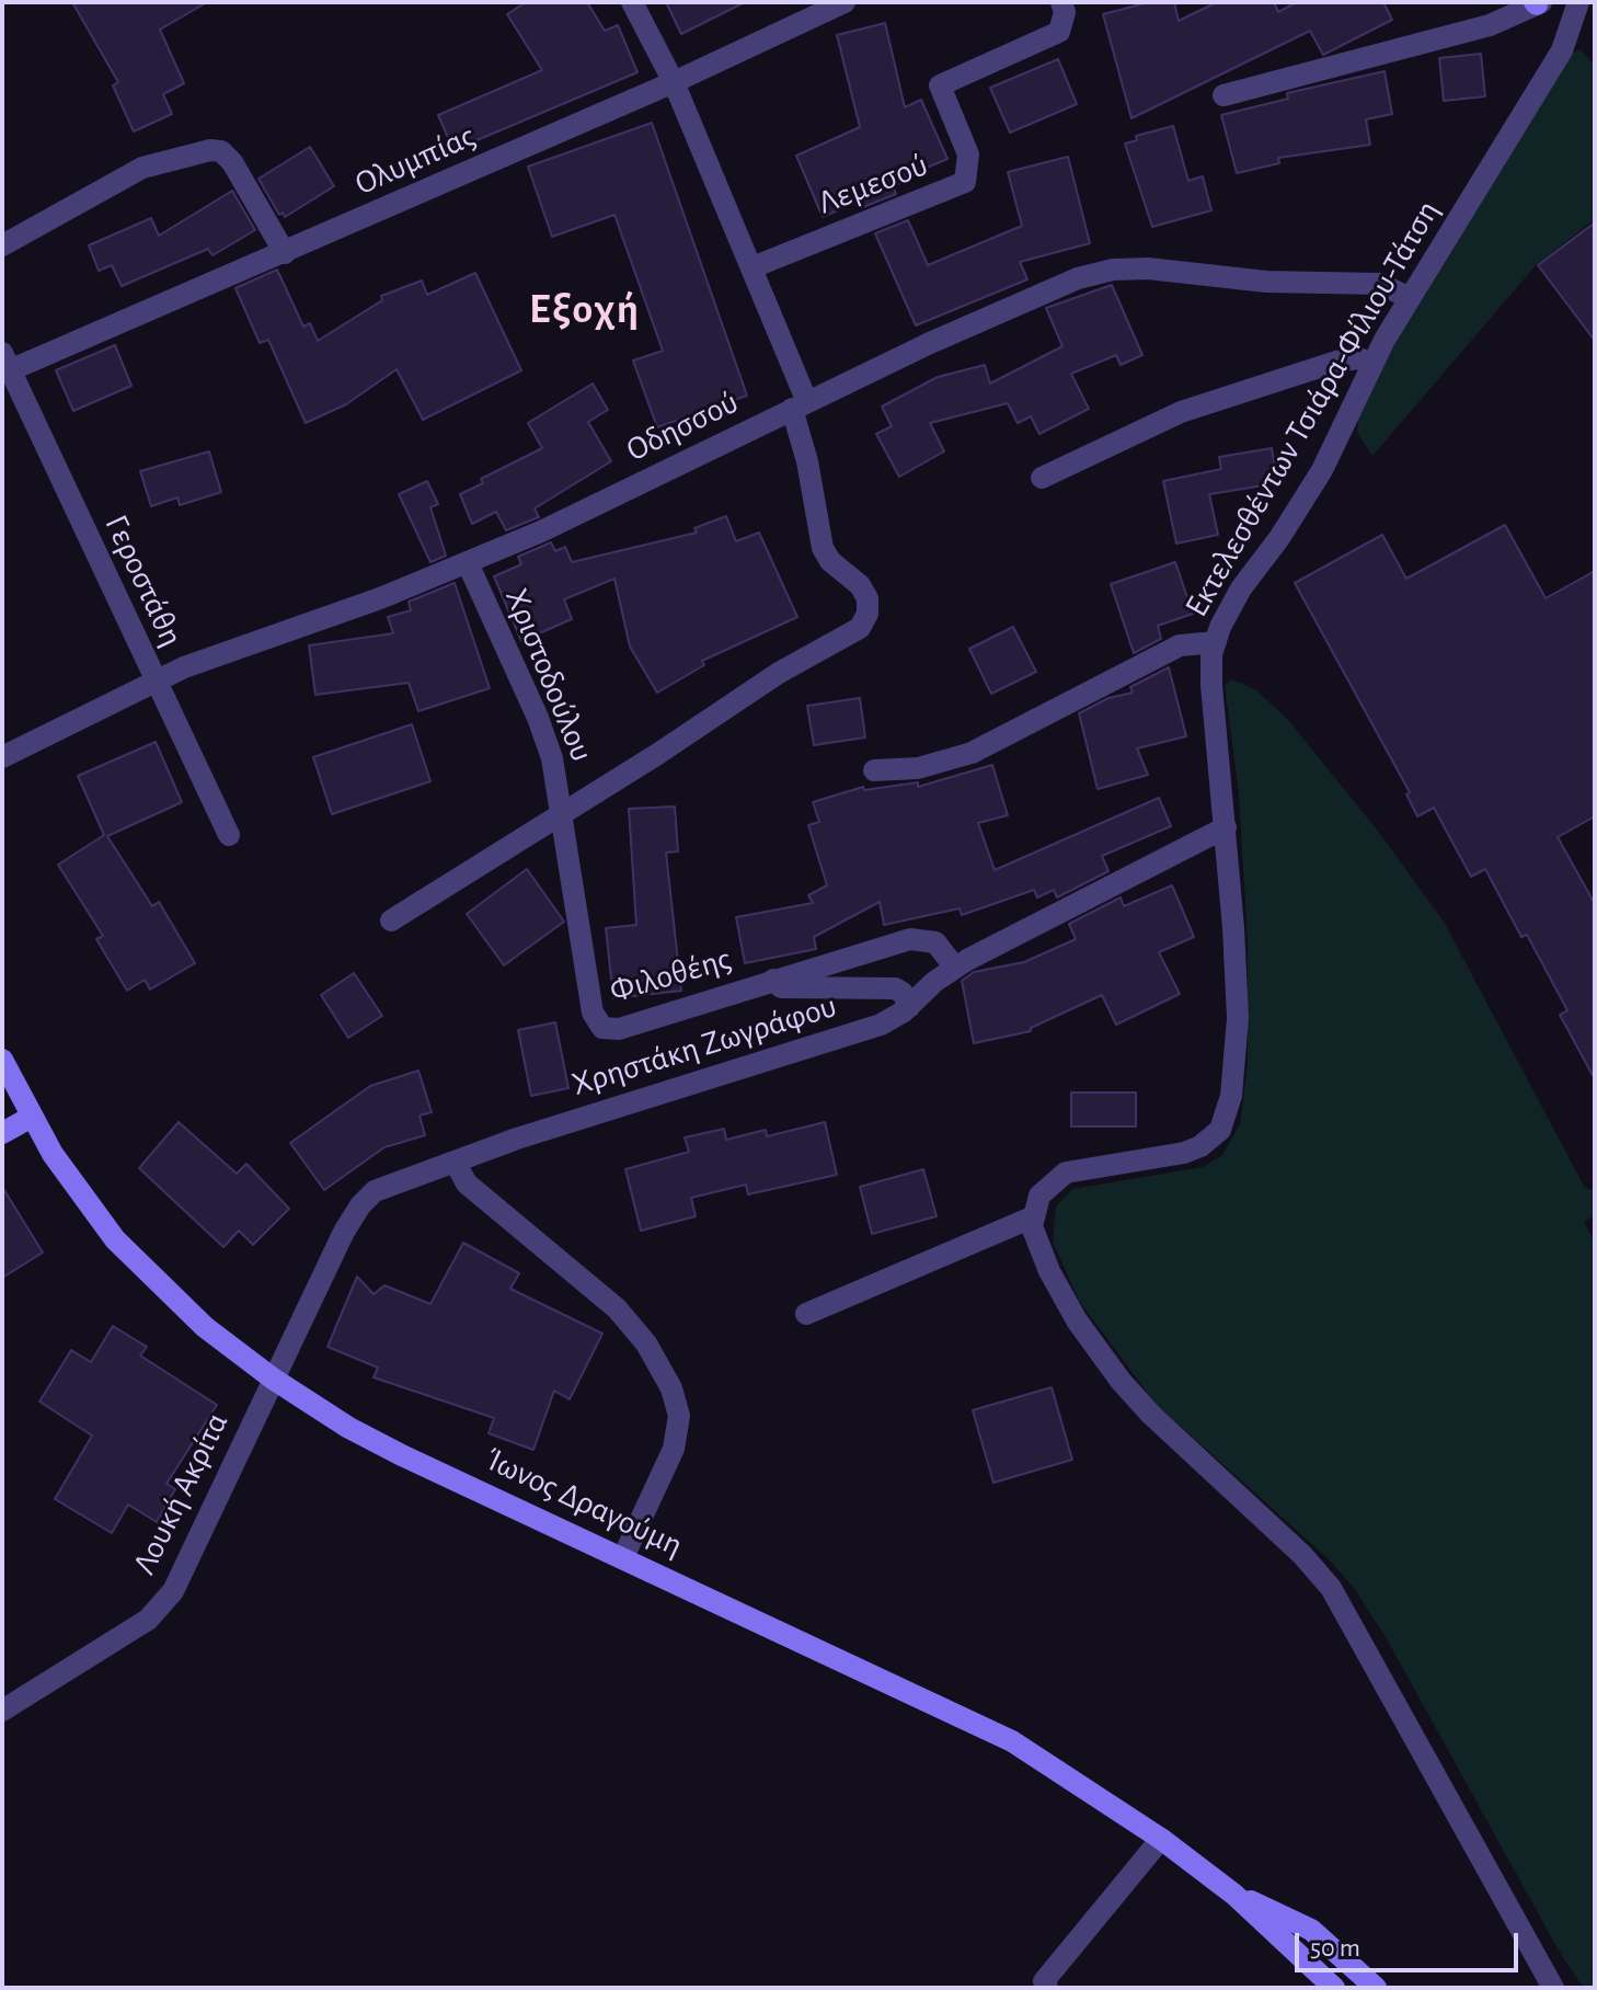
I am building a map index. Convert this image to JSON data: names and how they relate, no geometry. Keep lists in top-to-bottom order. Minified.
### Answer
{"streets":{"main road":["Ίωνος Δραγούμη"],"street":["Ολυμπίας","Λεμεσού","Εκτελεσθέντων Τσιάρα-Φίλιου-Τάτση","Οδησσού","Γεροστάθη","Χριστοδούλου","Φιλοθέης","Χρηστάκη Ζωγράφου","Λουκή Ακρίτα"]},"crossings":[["Ολυμπίας","Γεροστάθη"],["Εκτελεσθέντων Τσιάρα-Φίλιου-Τάτση","Οδησσού"],["Εκτελεσθέντων Τσιάρα-Φίλιου-Τάτση","Χρηστάκη Ζωγράφου"],["Οδησσού","Γεροστάθη"],["Οδησσού","Χριστοδούλου"],["Χριστοδούλου","Φιλοθέης"],["Φιλοθέης","Χρηστάκη Ζωγράφου"],["Χρηστάκη Ζωγράφου","Λουκή Ακρίτα"],["Χρηστάκη Ζωγράφου","Ίωνος Δραγούμη"],["Λουκή Ακρίτα","Ίωνος Δραγούμη"]],"districts":["Εξοχή"],"scale_bar":"50 m"}
